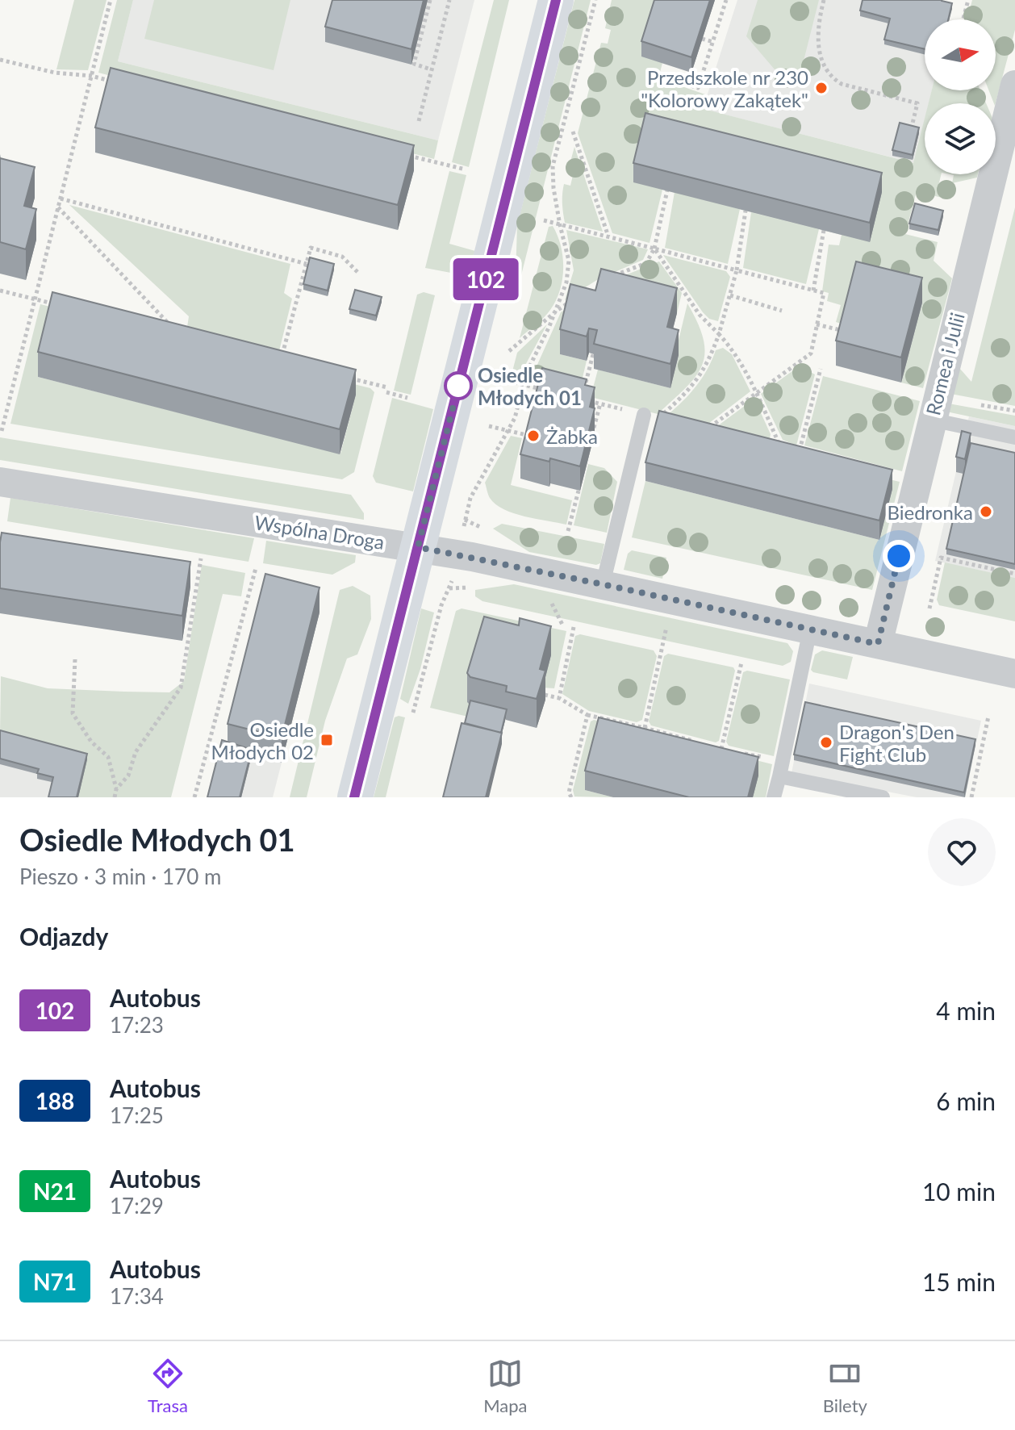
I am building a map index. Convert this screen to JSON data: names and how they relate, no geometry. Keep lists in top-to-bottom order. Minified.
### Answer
{"streets":{"street":["Romea i Julii","Wspólna Droga"]},"crossings":[["Romea i Julii","Wspólna Droga"]],"places":{"other":["Przedszkole nr 230 \"Kolorowy Zakątek\"","Osiedle Młodych 01","Żabka","Biedronka","Dragon's Den Fight Club"],"transit":["Osiedle Młodych 02"]},"lines":["bus line 102"],"north":"right","page":{"on_map":"102","heading":[["Osiedle Młodych 01","Pieszo · 3 min · 170 m"],"Odjazdy"],"list":[{"mark":"102","name":"Autobus","note":"17:23","value":"4 min"},{"mark":"188","name":"Autobus","note":"17:25","value":"6 min"},{"mark":"N21","name":"Autobus","note":"17:29","value":"10 min"},{"mark":"N71","name":"Autobus","note":"17:34","value":"15 min"}],"tabs":["Trasa","Mapa","Bilety"]}}
